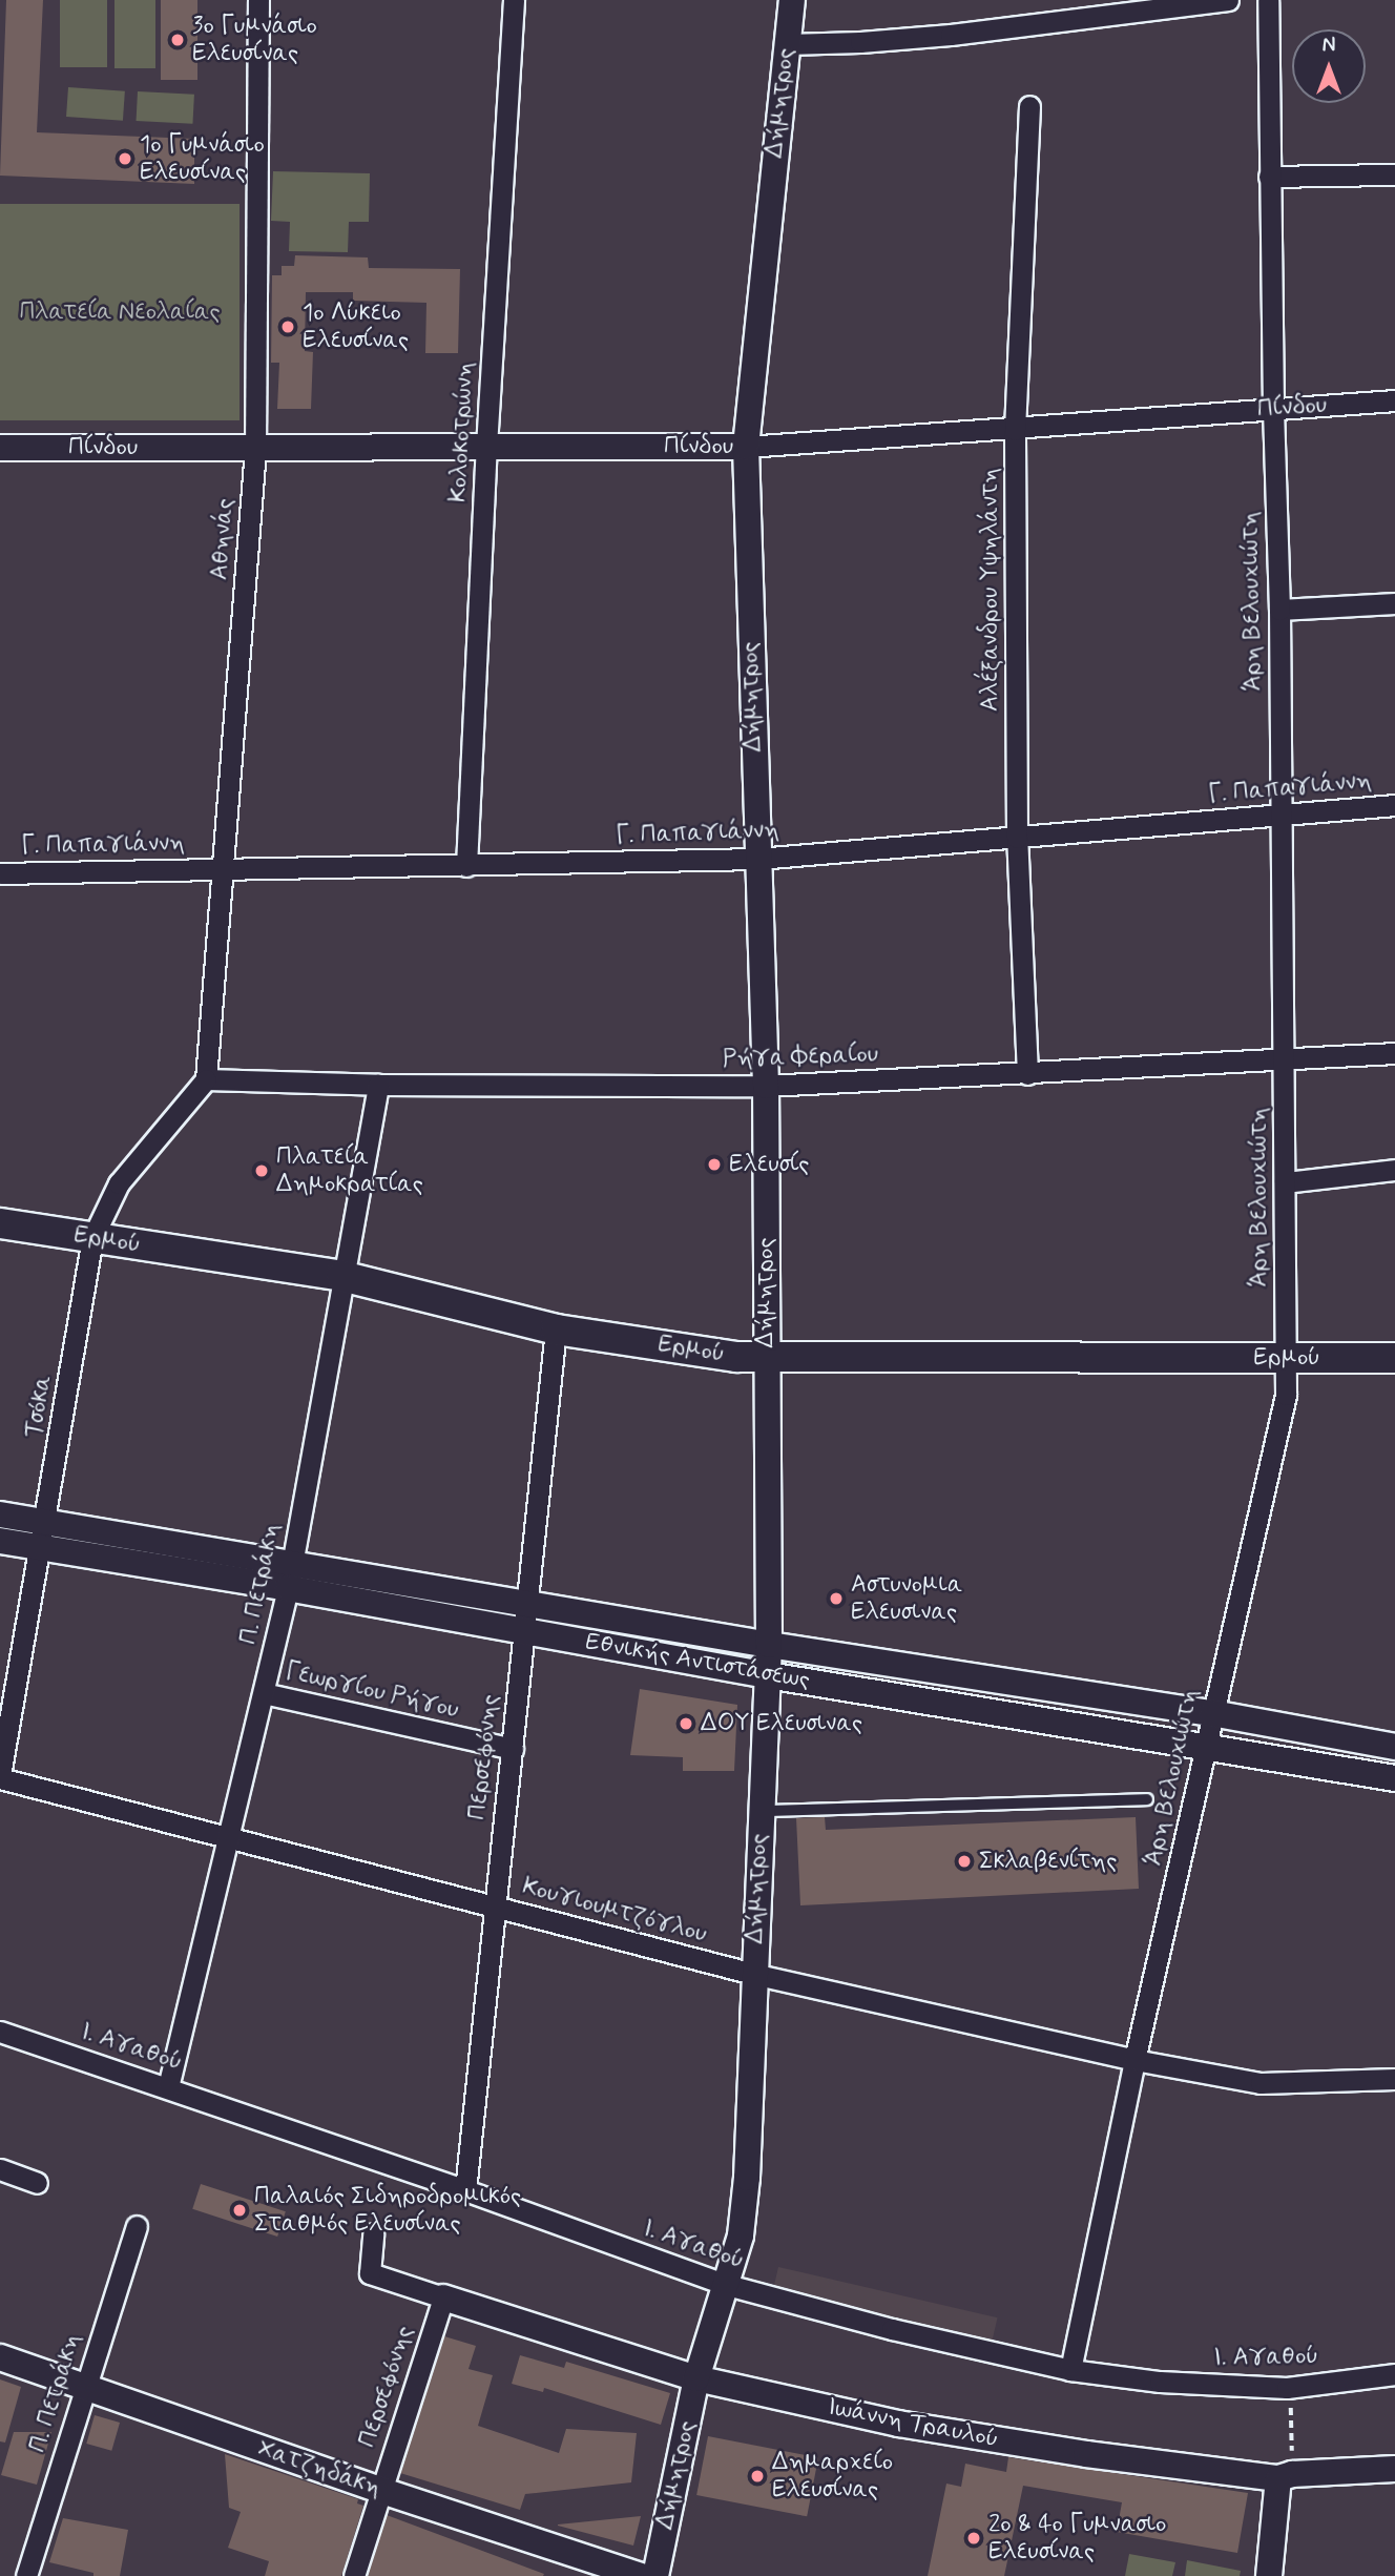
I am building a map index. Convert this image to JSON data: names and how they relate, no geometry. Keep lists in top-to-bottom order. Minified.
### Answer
{"streets":{"main road":["Ερμού"],"street":["Δήμητρος","Πίνδου","Κολοκοτρώνη","Αθηνάς","Αλέξανδρου Υψηλάντη","Άρη Βελουχιώτη","Γ. Παπαγιάννη","Ρήγα Φεραίου","Τσόκα","Π. Πετράκη","Εθνικής Αντιστάσεως","Γεωργίου Ρήγου","Περσεφόνης","Κουγιουμτζόγλου","Ι. Αγαθού","Ιωάννη Τραυλού","Χατζηδάκη"]},"crossings":[["Δήμητρος","Πίνδου"],["Δήμητρος","Γ. Παπαγιάννη"],["Δήμητρος","Ρήγα Φεραίου"],["Δήμητρος","Ερμού"],["Δήμητρος","Εθνικής Αντιστάσεως"],["Δήμητρος","Κουγιουμτζόγλου"],["Δήμητρος","Ι. Αγαθού"],["Δήμητρος","Ιωάννη Τραυλού"],["Πίνδου","Κολοκοτρώνη"],["Πίνδου","Αθηνάς"],["Πίνδου","Αλέξανδρου Υψηλάντη"],["Πίνδου","Άρη Βελουχιώτη"],["Κολοκοτρώνη","Γ. Παπαγιάννη"],["Αθηνάς","Γ. Παπαγιάννη"],["Αθηνάς","Ρήγα Φεραίου"],["Αθηνάς","Τσόκα"],["Αλέξανδρου Υψηλάντη","Γ. Παπαγιάννη"],["Αλέξανδρου Υψηλάντη","Ρήγα Φεραίου"],["Άρη Βελουχιώτη","Γ. Παπαγιάννη"],["Άρη Βελουχιώτη","Ρήγα Φεραίου"],["Άρη Βελουχιώτη","Ερμού"],["Άρη Βελουχιώτη","Εθνικής Αντιστάσεως"],["Άρη Βελουχιώτη","Κουγιουμτζόγλου"],["Άρη Βελουχιώτη","Ι. Αγαθού"],["Ρήγα Φεραίου","Τσόκα"],["Ρήγα Φεραίου","Π. Πετράκη"],["Ερμού","Τσόκα"],["Ερμού","Π. Πετράκη"],["Ερμού","Περσεφόνης"],["Τσόκα","Εθνικής Αντιστάσεως"],["Τσόκα","Κουγιουμτζόγλου"],["Π. Πετράκη","Εθνικής Αντιστάσεως"],["Π. Πετράκη","Γεωργίου Ρήγου"],["Π. Πετράκη","Κουγιουμτζόγλου"],["Π. Πετράκη","Ι. Αγαθού"],["Π. Πετράκη","Χατζηδάκη"],["Εθνικής Αντιστάσεως","Περσεφόνης"],["Γεωργίου Ρήγου","Περσεφόνης"],["Περσεφόνης","Κουγιουμτζόγλου"],["Περσεφόνης","Ι. Αγαθού"],["Περσεφόνης","Ιωάννη Τραυλού"],["Περσεφόνης","Χατζηδάκη"]],"parks":["Πλατεία Νεολαίας"],"places":["3ο Γυμνάσιο Ελευσίνας","1ο Γυμνάσιο Ελευσίνας","1ο Λύκειο Ελευσίνας","Ελευσίς","Πλατεία Δημοκρατίας","Αστυνομια Ελευσινας","ΔΟΥ Ελευσινας","Σκλαβενίτης","Παλαιός Σιδηροδρομικός Σταθμός Ελευσίνας","Δημαρχείο Ελευσίνας","2ο & 4ο Γυμνασιο Ελευσίνας"],"north":"top"}
